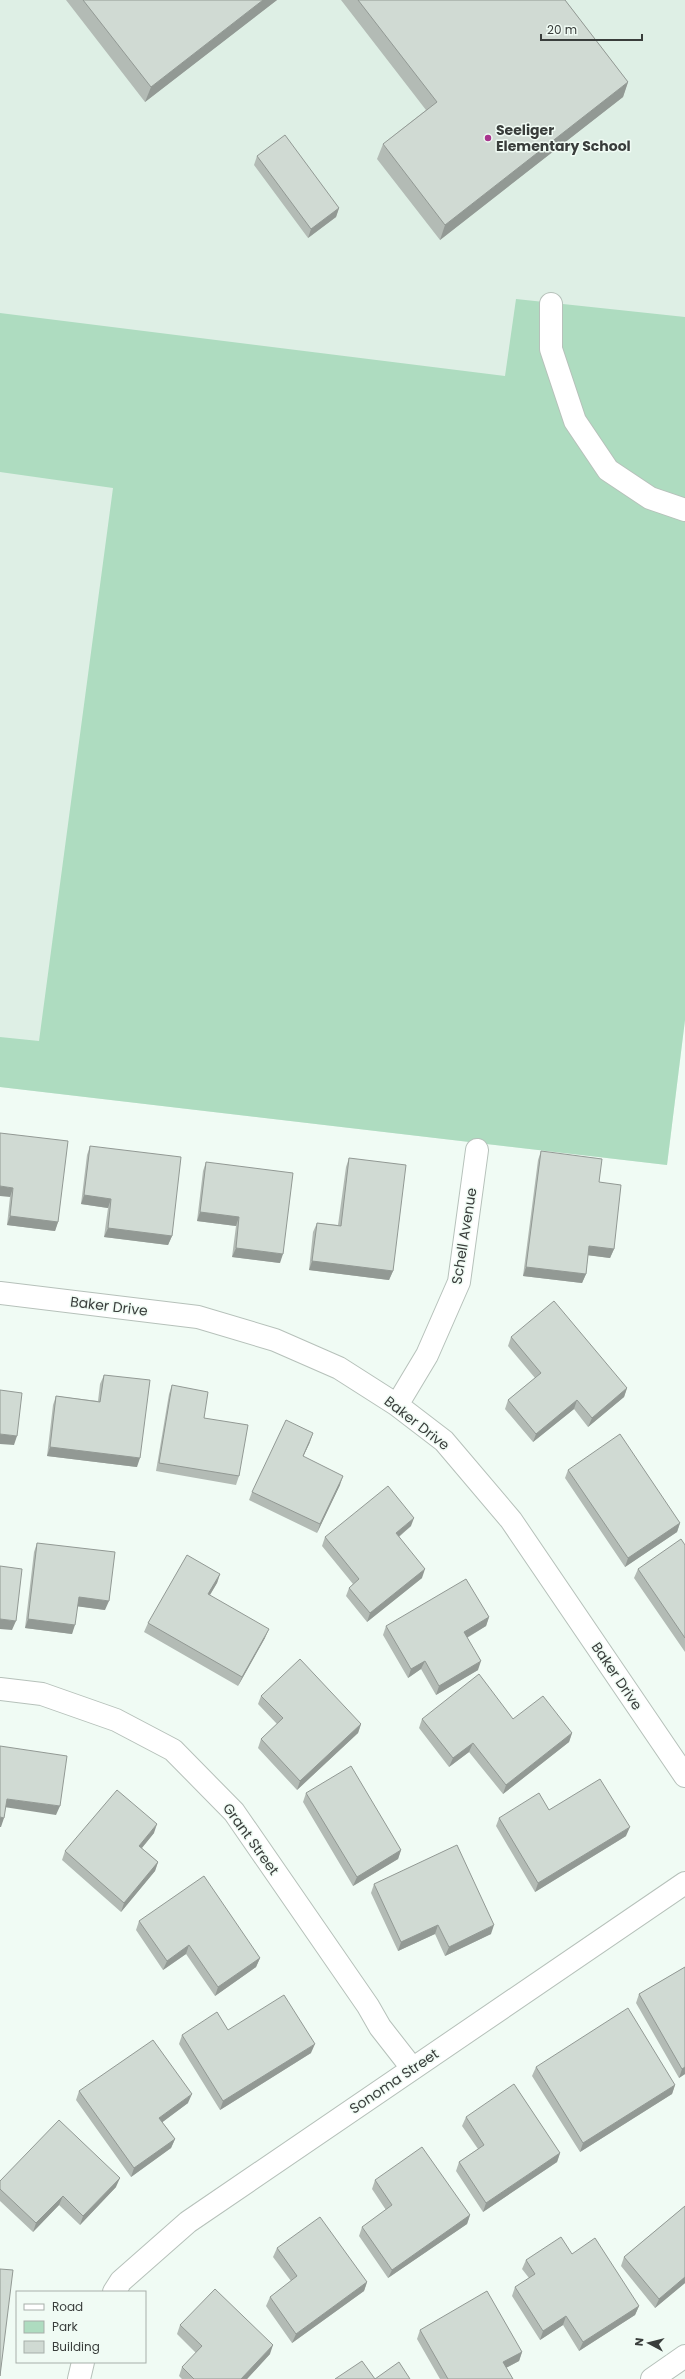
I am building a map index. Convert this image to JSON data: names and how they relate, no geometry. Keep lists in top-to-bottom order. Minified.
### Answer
{"streets":{"street":["Schell Avenue","Baker Drive","Grant Street","Sonoma Street"]},"crossings":[["Schell Avenue","Baker Drive"],["Grant Street","Sonoma Street"]],"places":["Seeliger Elementary School"],"legend":["Road","Park","Building"],"scale_bar":"20 m","north":"left"}
